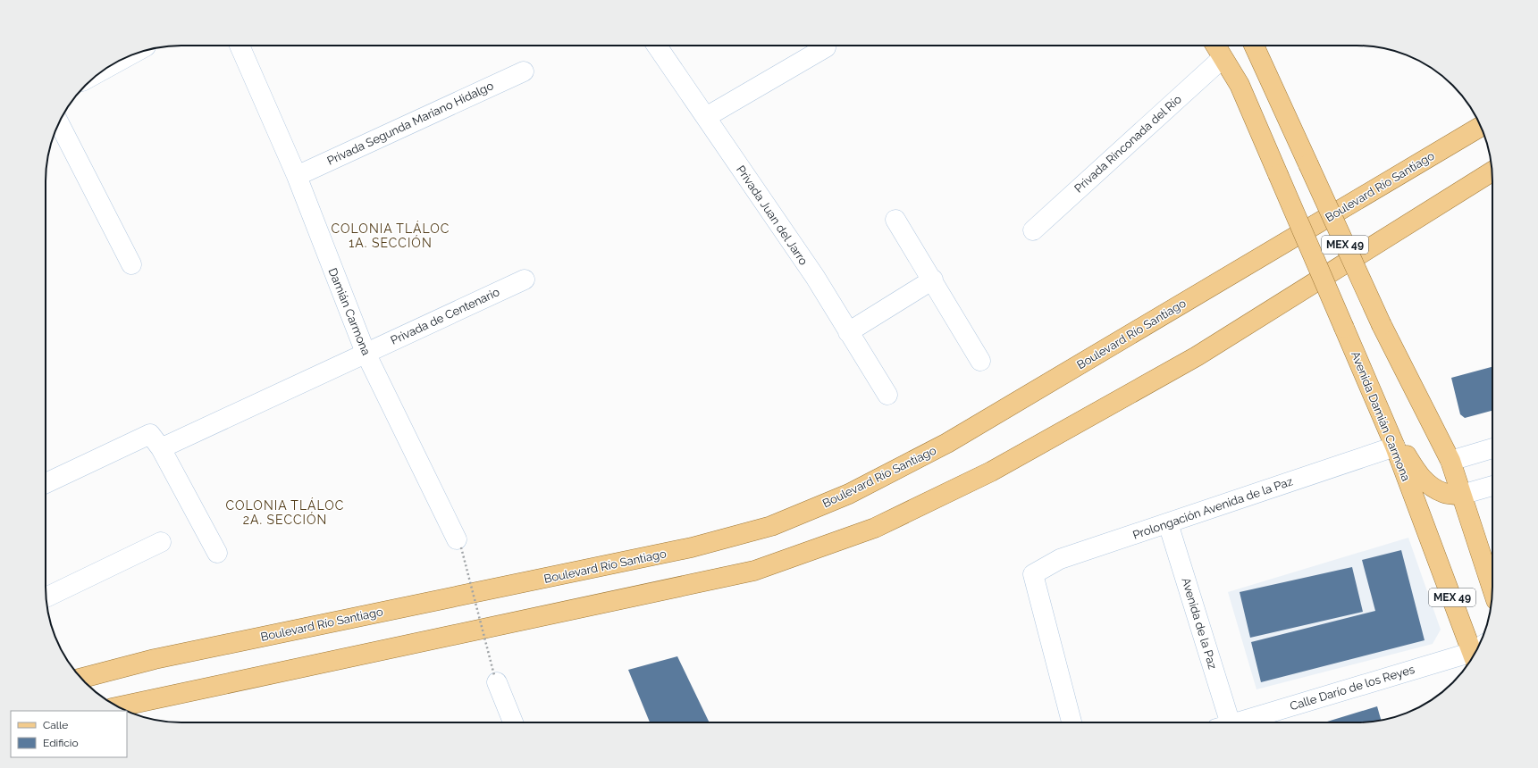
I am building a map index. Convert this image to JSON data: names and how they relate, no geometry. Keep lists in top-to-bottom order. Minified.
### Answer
{"streets":{"main road":["Boulevard Río Santiago","MEX 49","Avenida Damián Carmona"],"street":["Privada Segunda Mariano Hidalgo","Privada Rinconada del Río","Privada Juan del Jarro","Damián Carmona","Privada de Centenario","Prolongación Avenida de la Paz","Avenida de la Paz","Calle Darío de los Reyes"]},"crossings":[["Privada Segunda Mariano Hidalgo","Damián Carmona"],["Privada Rinconada del Río","MEX 49"],["Privada Rinconada del Río","Avenida Damián Carmona"],["MEX 49","Avenida Damián Carmona"],["Damián Carmona","Privada de Centenario"],["Avenida Damián Carmona","Prolongación Avenida de la Paz"],["Prolongación Avenida de la Paz","Avenida de la Paz"]],"districts":["COLONIA TLÁLOC 1A. SECCIÓN","COLONIA TLÁLOC 2A. SECCIÓN"],"legend":["Calle","Edificio"]}
